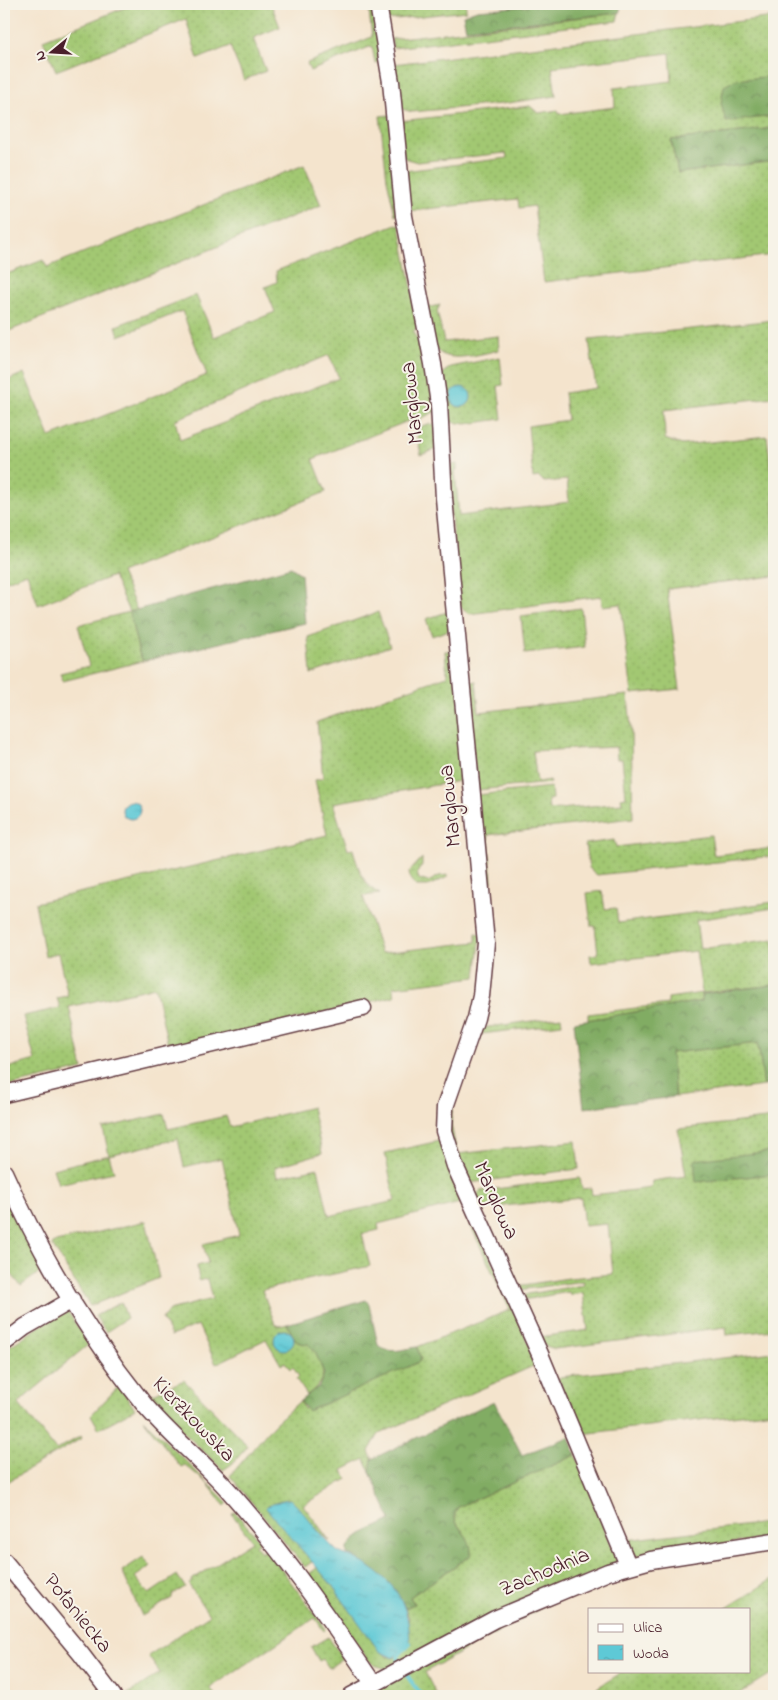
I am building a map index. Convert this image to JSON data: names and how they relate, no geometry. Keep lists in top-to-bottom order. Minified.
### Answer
{"streets":{"street":["Marglowa","Kierzkowska","Zachodnia","Połaniecka"]},"crossings":[["Marglowa","Zachodnia"],["Kierzkowska","Zachodnia"]],"legend":["Ulica","Woda"],"north":"left"}
